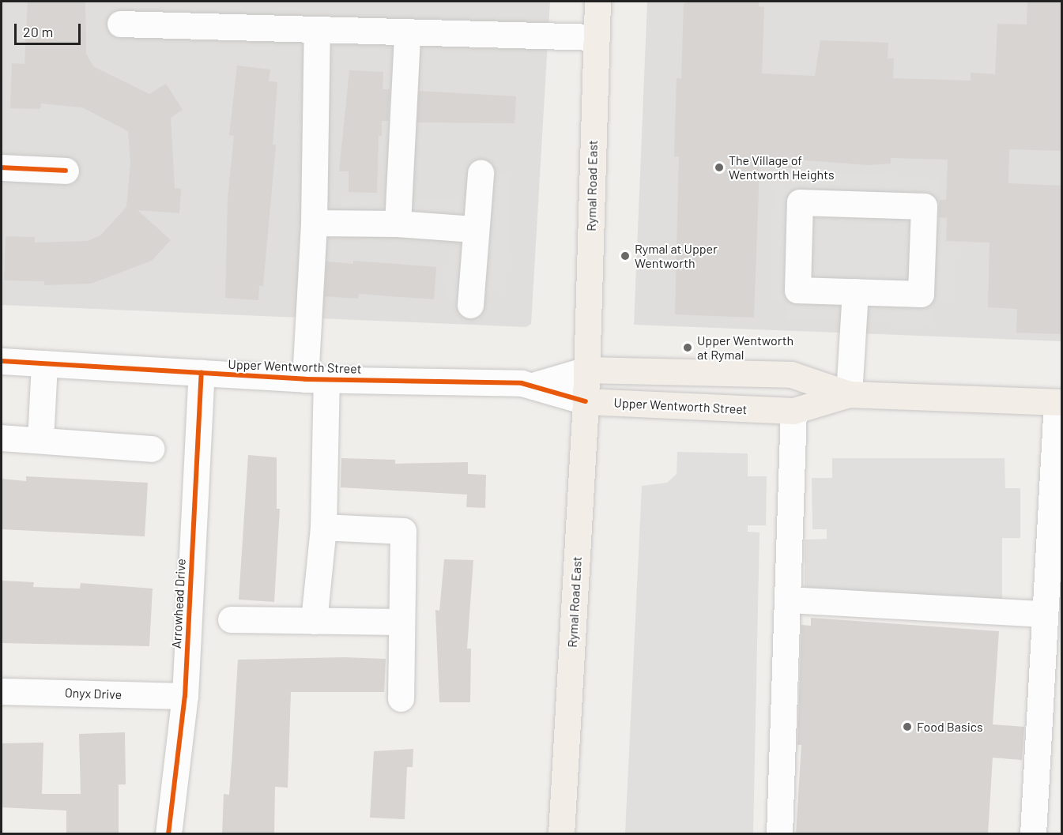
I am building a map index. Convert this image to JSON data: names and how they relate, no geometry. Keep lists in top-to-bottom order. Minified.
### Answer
{"streets":{"main road":["Rymal Road East","Upper Wentworth Street"],"street":["Arrowhead Drive","Onyx Drive"]},"crossings":[["Rymal Road East","Upper Wentworth Street"],["Upper Wentworth Street","Arrowhead Drive"],["Arrowhead Drive","Onyx Drive"]],"places":["The Village of Wentworth Heights","Rymal at Upper Wentworth","Upper Wentworth at Rymal","Food Basics"],"scale_bar":"20 m"}
